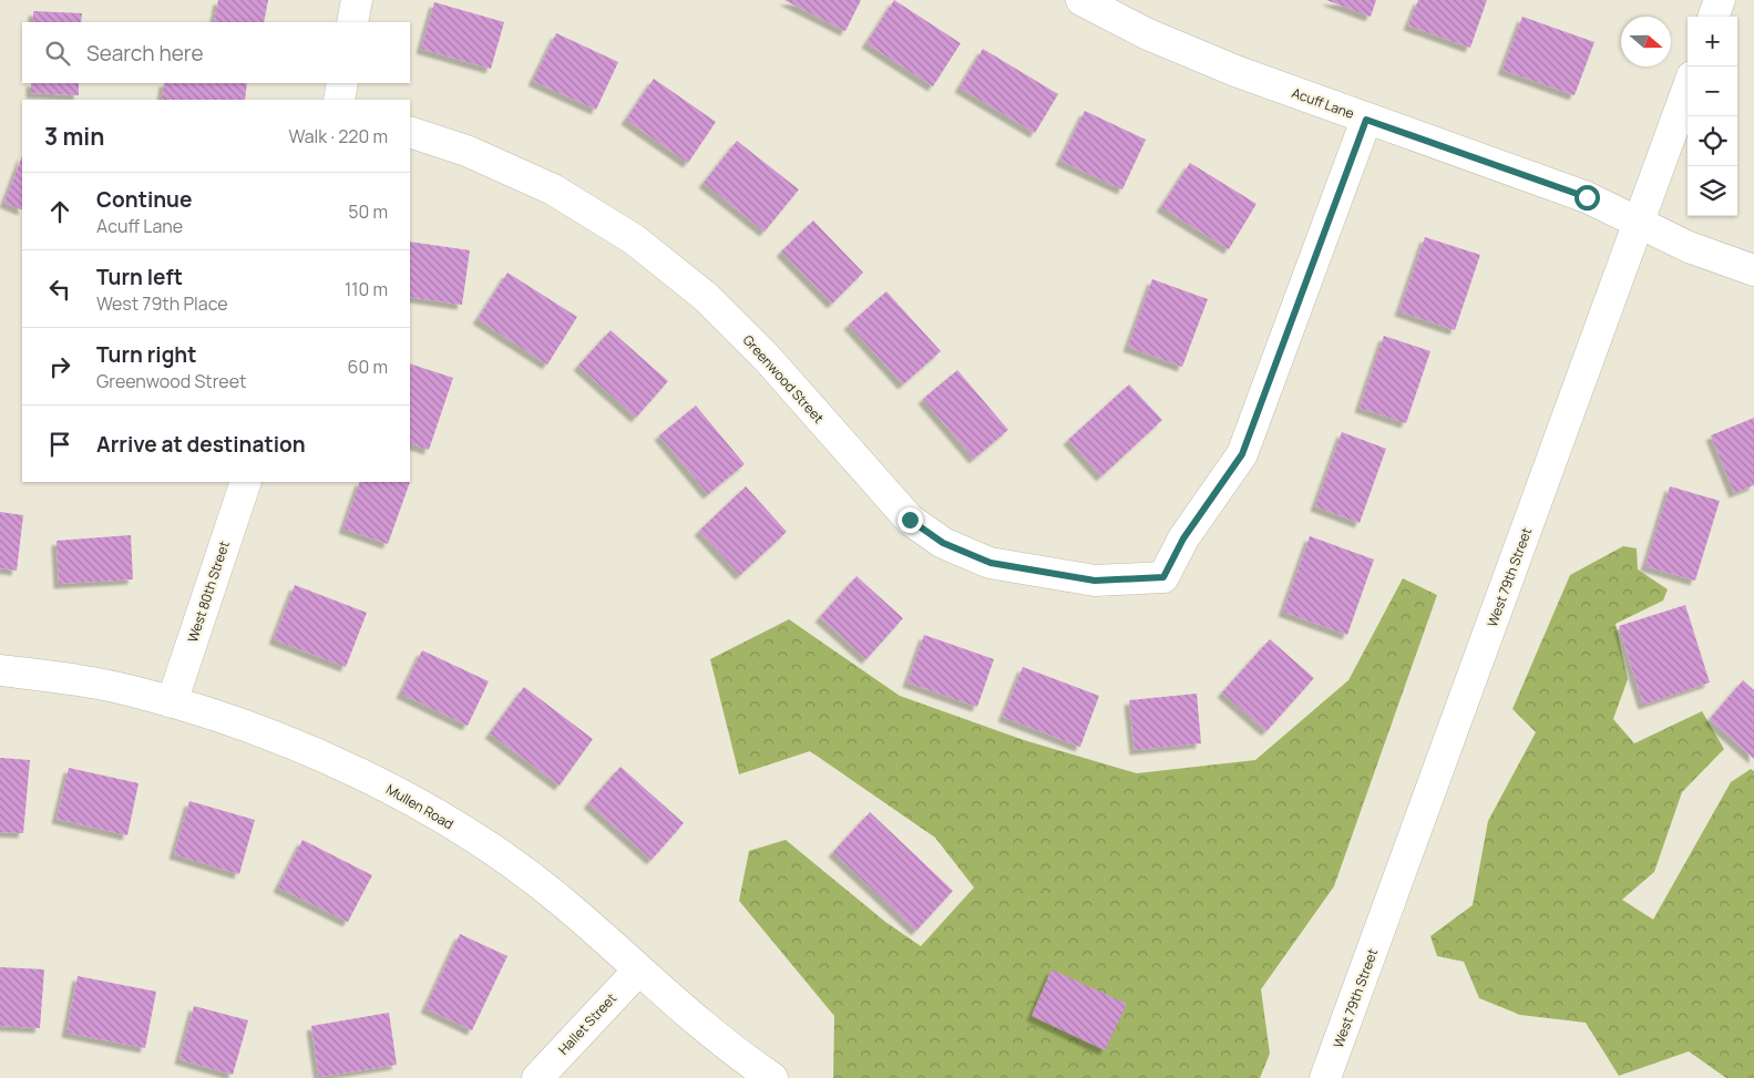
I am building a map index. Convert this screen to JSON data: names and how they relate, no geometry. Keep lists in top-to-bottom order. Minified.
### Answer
{"streets":{"street":["Acuff Lane","Greenwood Street","West 79th Street","West 80th Street","Mullen Road","Hallet Street"]},"crossings":[["Acuff Lane","Greenwood Street"],["Acuff Lane","West 79th Street"],["West 80th Street","Mullen Road"],["Mullen Road","Hallet Street"]],"north":"right","page":{"map_buttons":["+","−"],"search":"Search here","heading":["3 min","Walk · 220 m"],"list":[["Continue","Acuff Lane","50 m"],["Turn left","West 79th Place","110 m"],["Turn right","Greenwood Street","60 m"],"Arrive at destination"]}}
